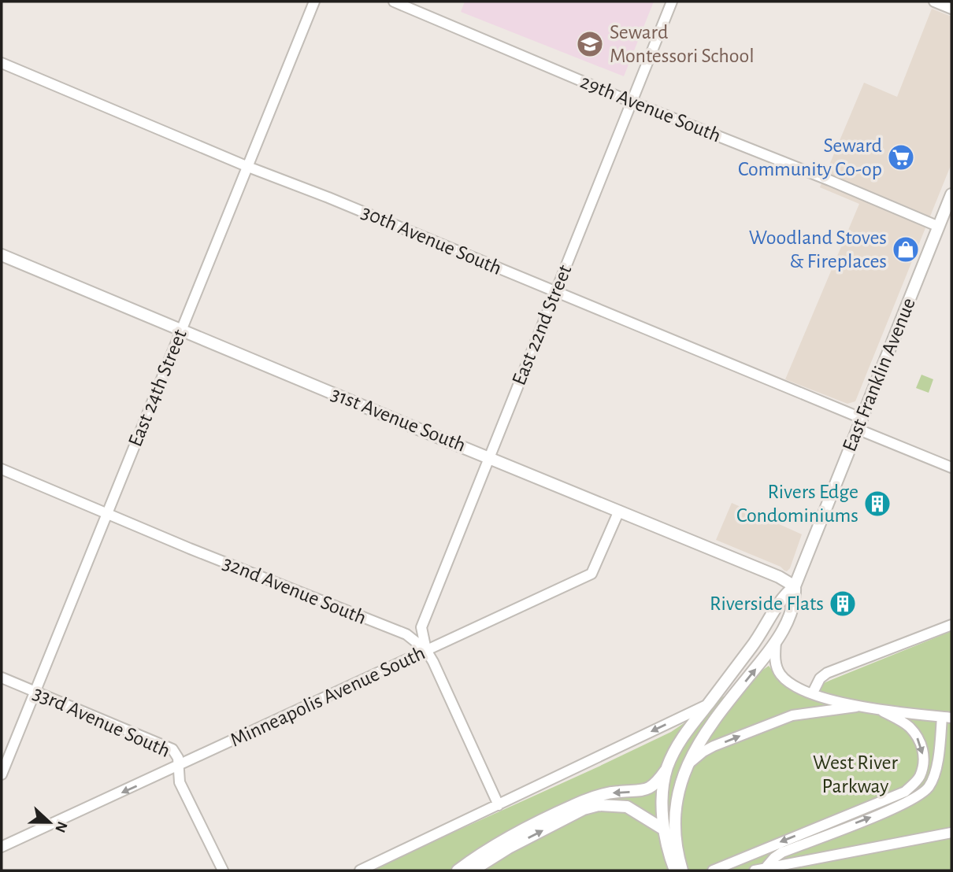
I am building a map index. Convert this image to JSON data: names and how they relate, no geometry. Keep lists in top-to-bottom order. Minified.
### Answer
{"streets":{"street":["29th Avenue South","30th Avenue South","East 22nd Street","East Franklin Avenue","East 24th Street","31st Avenue South","32nd Avenue South","Minneapolis Avenue South","33rd Avenue South"]},"crossings":[["29th Avenue South","East 22nd Street"],["29th Avenue South","East Franklin Avenue"],["30th Avenue South","East 22nd Street"],["30th Avenue South","East Franklin Avenue"],["30th Avenue South","East 24th Street"],["East 22nd Street","31st Avenue South"],["East 22nd Street","32nd Avenue South"],["East 22nd Street","Minneapolis Avenue South"],["East Franklin Avenue","31st Avenue South"],["East 24th Street","31st Avenue South"],["East 24th Street","32nd Avenue South"],["East 24th Street","33rd Avenue South"],["31st Avenue South","Minneapolis Avenue South"],["32nd Avenue South","Minneapolis Avenue South"],["Minneapolis Avenue South","33rd Avenue South"]],"parks":["West River Parkway"],"places":{"school or university":["Seward Montessori School"],"supermarket":["Seward Community Co-op"],"shop":["Woodland Stoves & Fireplaces"],"building":["Rivers Edge Condominiums","Riverside Flats"]},"north":"right"}
